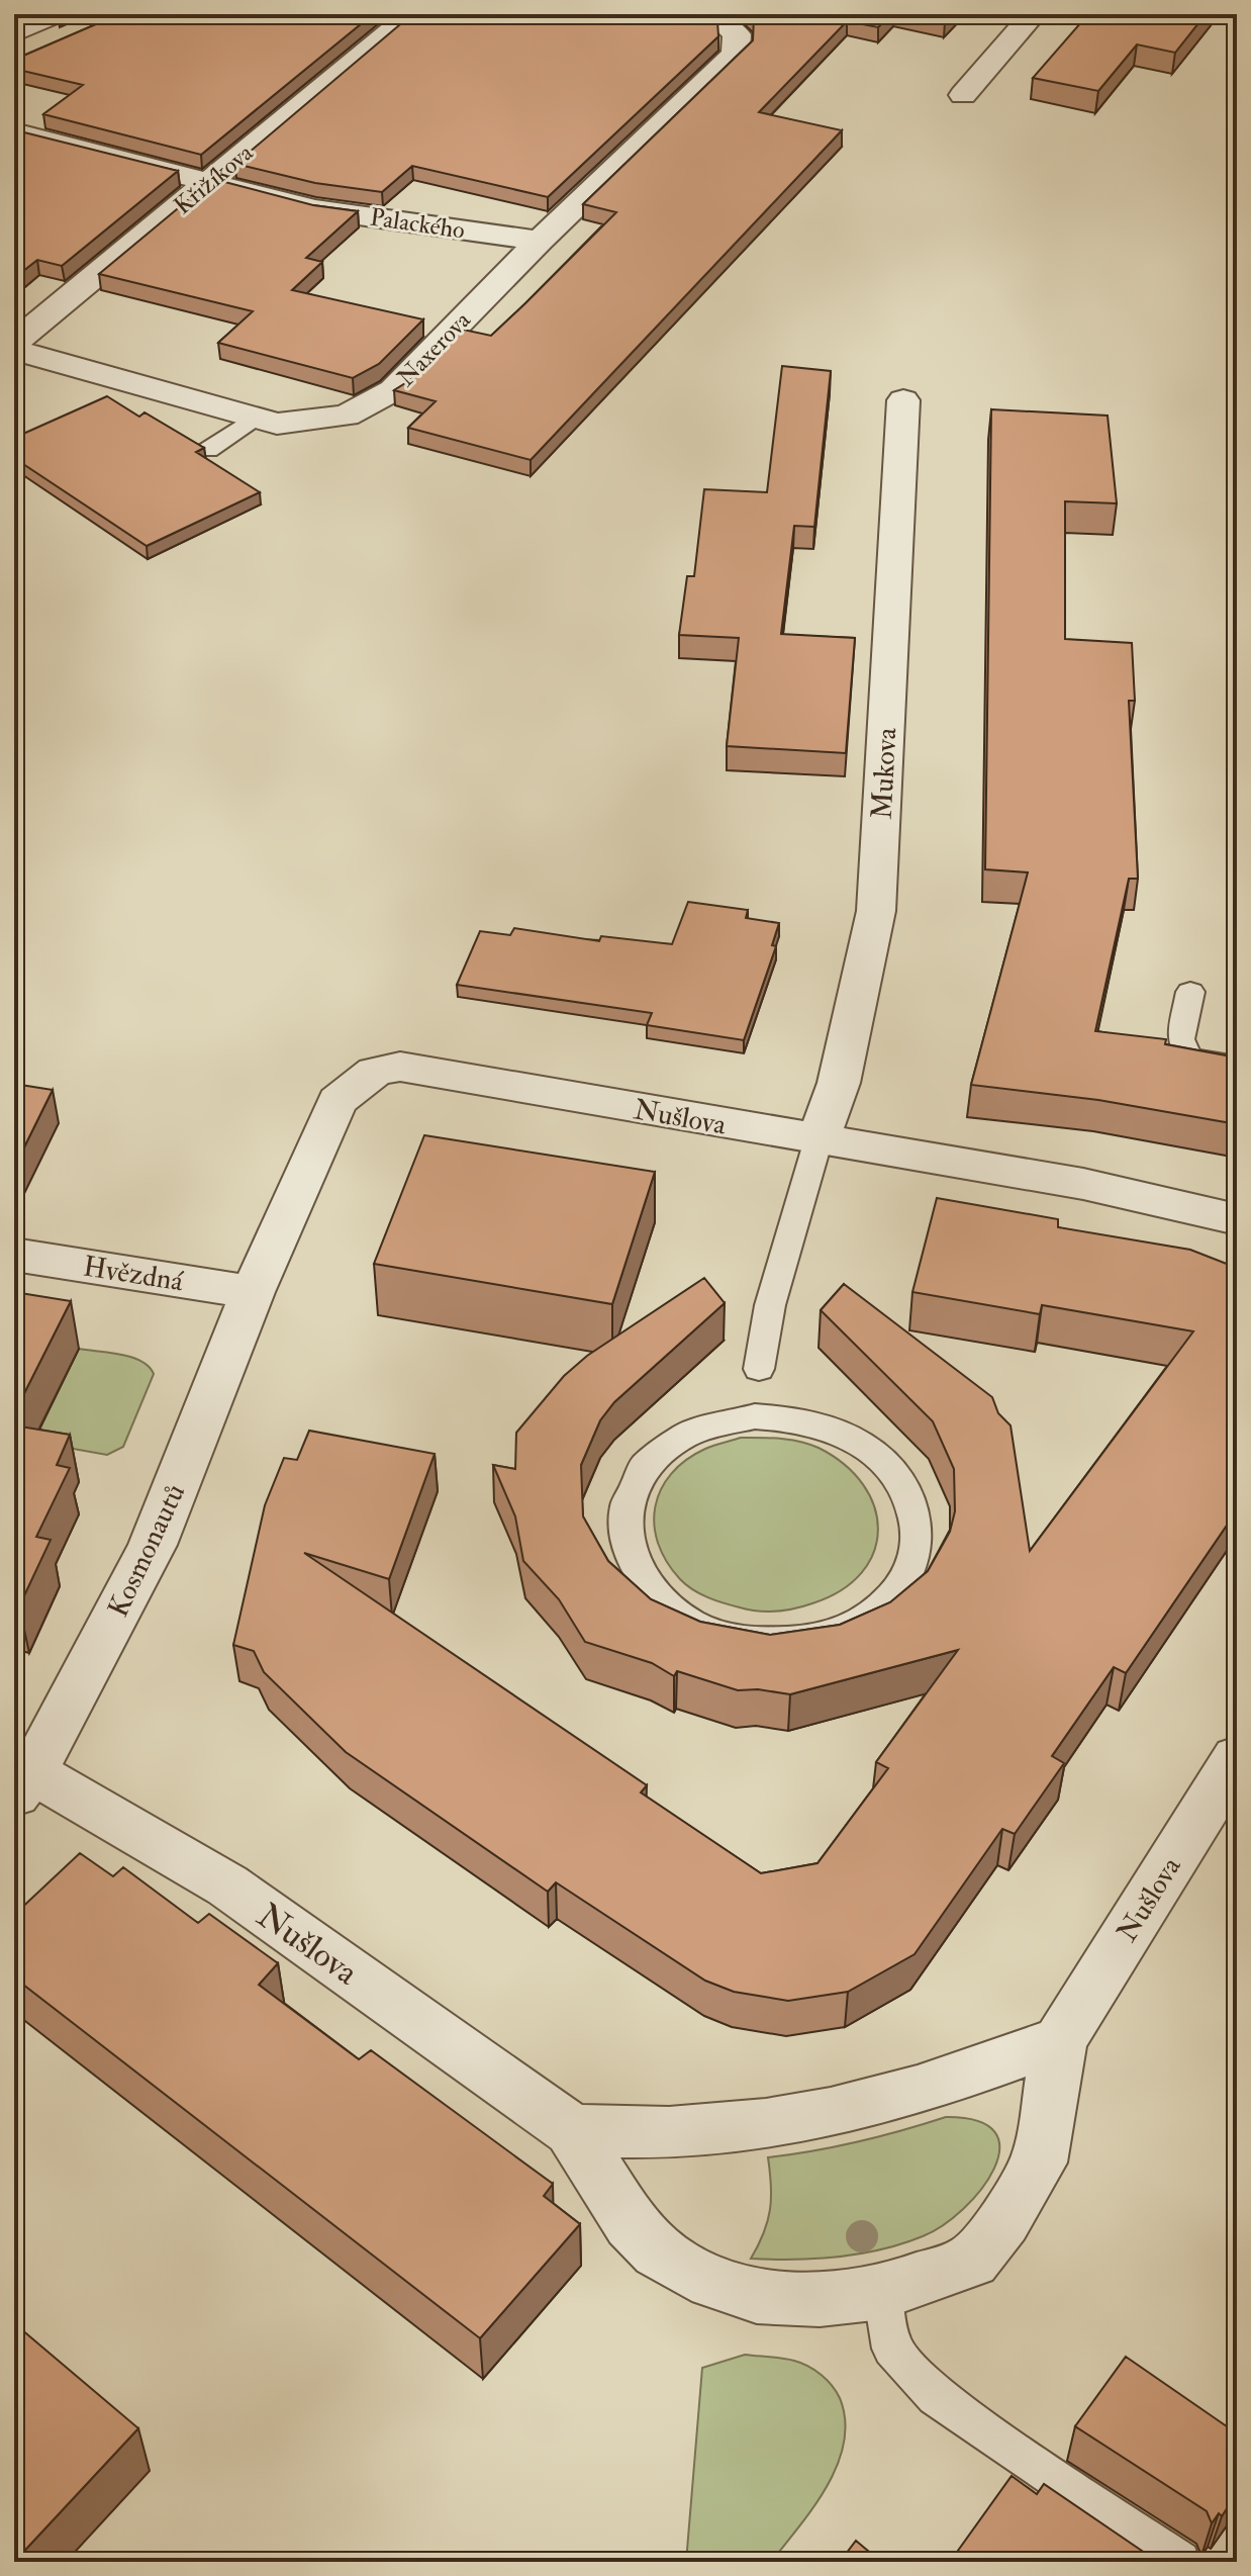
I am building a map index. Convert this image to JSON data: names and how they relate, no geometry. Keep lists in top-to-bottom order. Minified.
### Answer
{"streets":{"street":["Křižíkova","Palackého","Naxerova","Mukova","Nušlova","Hvězdná","Kosmonautů"]},"crossings":[["Křižíkova","Palackého"],["Palackého","Naxerova"],["Mukova","Nušlova"],["Nušlova","Hvězdná"],["Nušlova","Kosmonautů"],["Hvězdná","Kosmonautů"]]}
